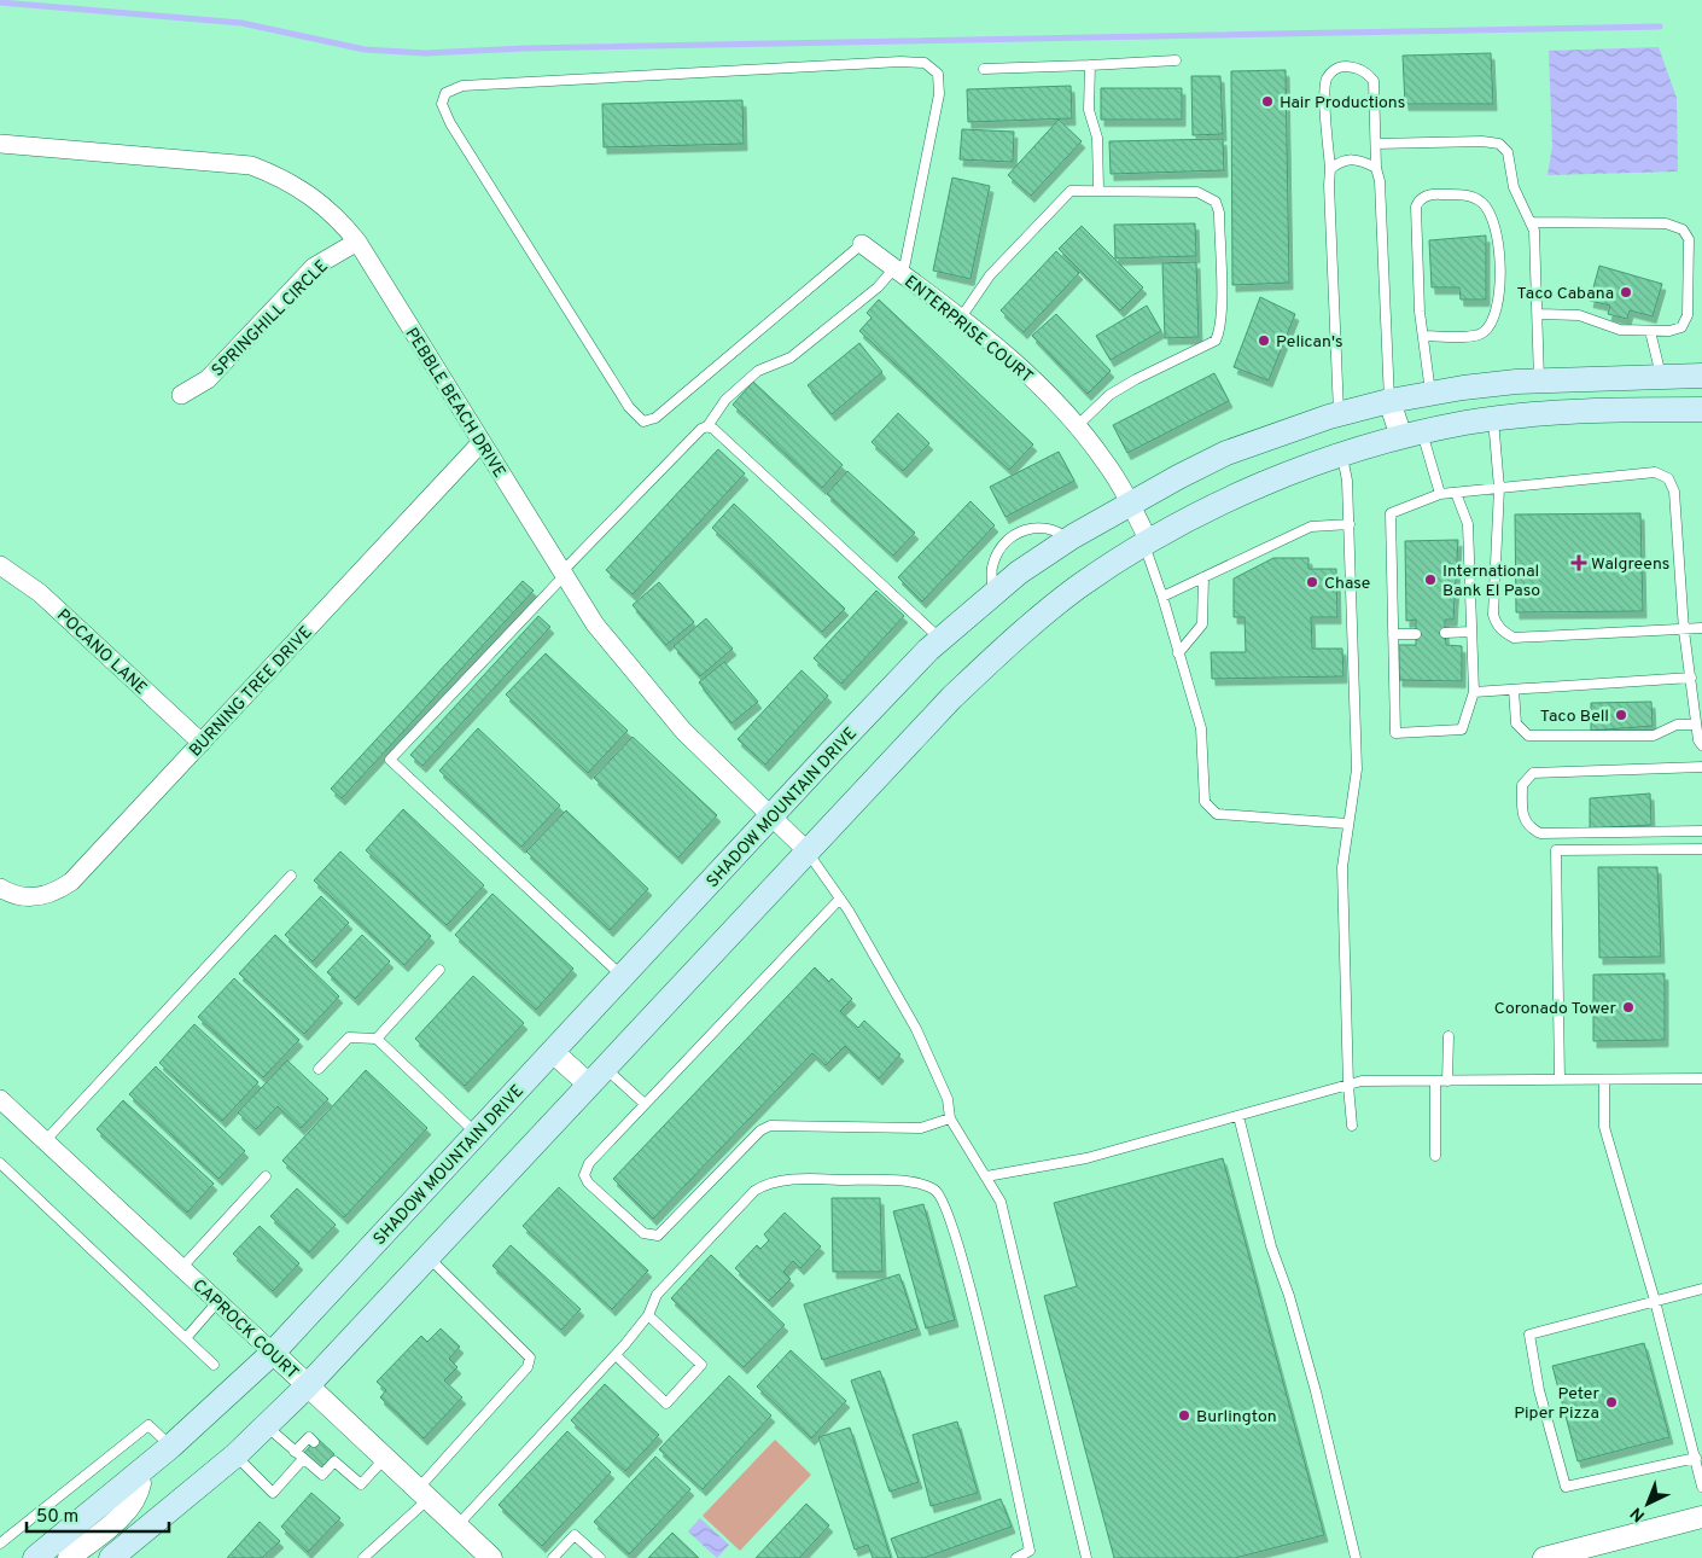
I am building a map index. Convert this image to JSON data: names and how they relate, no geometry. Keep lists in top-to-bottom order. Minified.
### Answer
{"streets":{"main road":["SHADOW MOUNTAIN DRIVE"],"street":["SPRINGHILL CIRCLE","ENTERPRISE COURT","PEBBLE BEACH DRIVE","POCANO LANE","BURNING TREE DRIVE","CAPROCK COURT"]},"crossings":[["SPRINGHILL CIRCLE","PEBBLE BEACH DRIVE"],["ENTERPRISE COURT","SHADOW MOUNTAIN DRIVE"],["PEBBLE BEACH DRIVE","BURNING TREE DRIVE"],["PEBBLE BEACH DRIVE","SHADOW MOUNTAIN DRIVE"],["POCANO LANE","BURNING TREE DRIVE"],["SHADOW MOUNTAIN DRIVE","CAPROCK COURT"]],"places":{"other":["Hair Productions","Taco Cabana","Pelican's","International Bank El Paso","Chase","Taco Bell","Coronado Tower","Peter Piper Pizza","Burlington"],"health":["Walgreens"]},"scale_bar":"50 m","north":"bottom left"}
